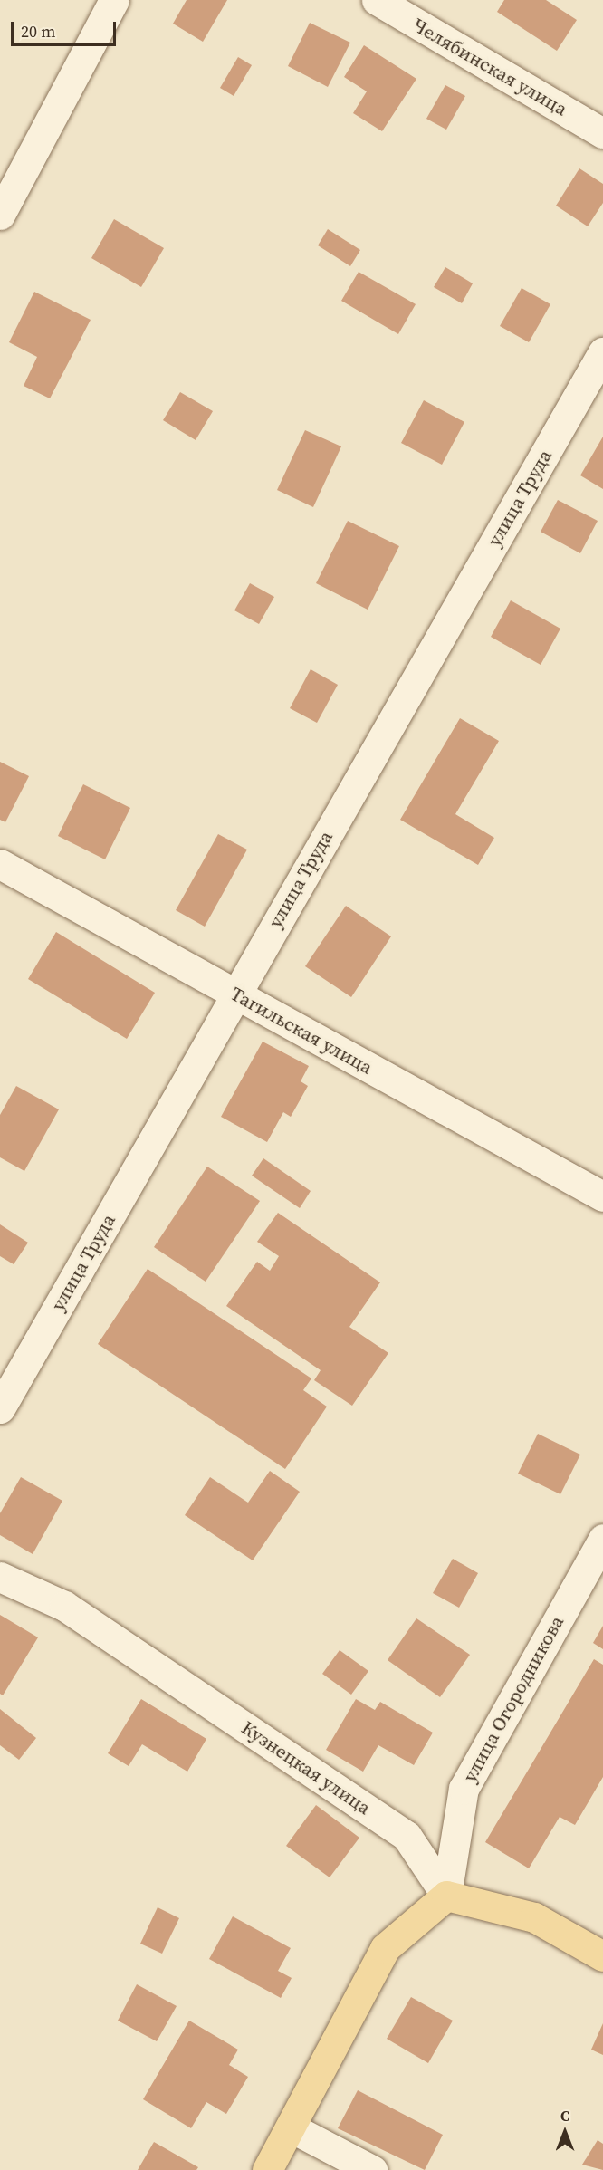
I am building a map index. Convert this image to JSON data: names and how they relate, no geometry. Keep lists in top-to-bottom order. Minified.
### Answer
{"streets":{"street":["Челябинская улица","улица Труда","Тагильская улица","улица Огородникова","Кузнецкая улица"]},"crossings":[["улица Труда","Тагильская улица"],["улица Огородникова","Кузнецкая улица"]],"scale_bar":"20 m","north":"top"}
